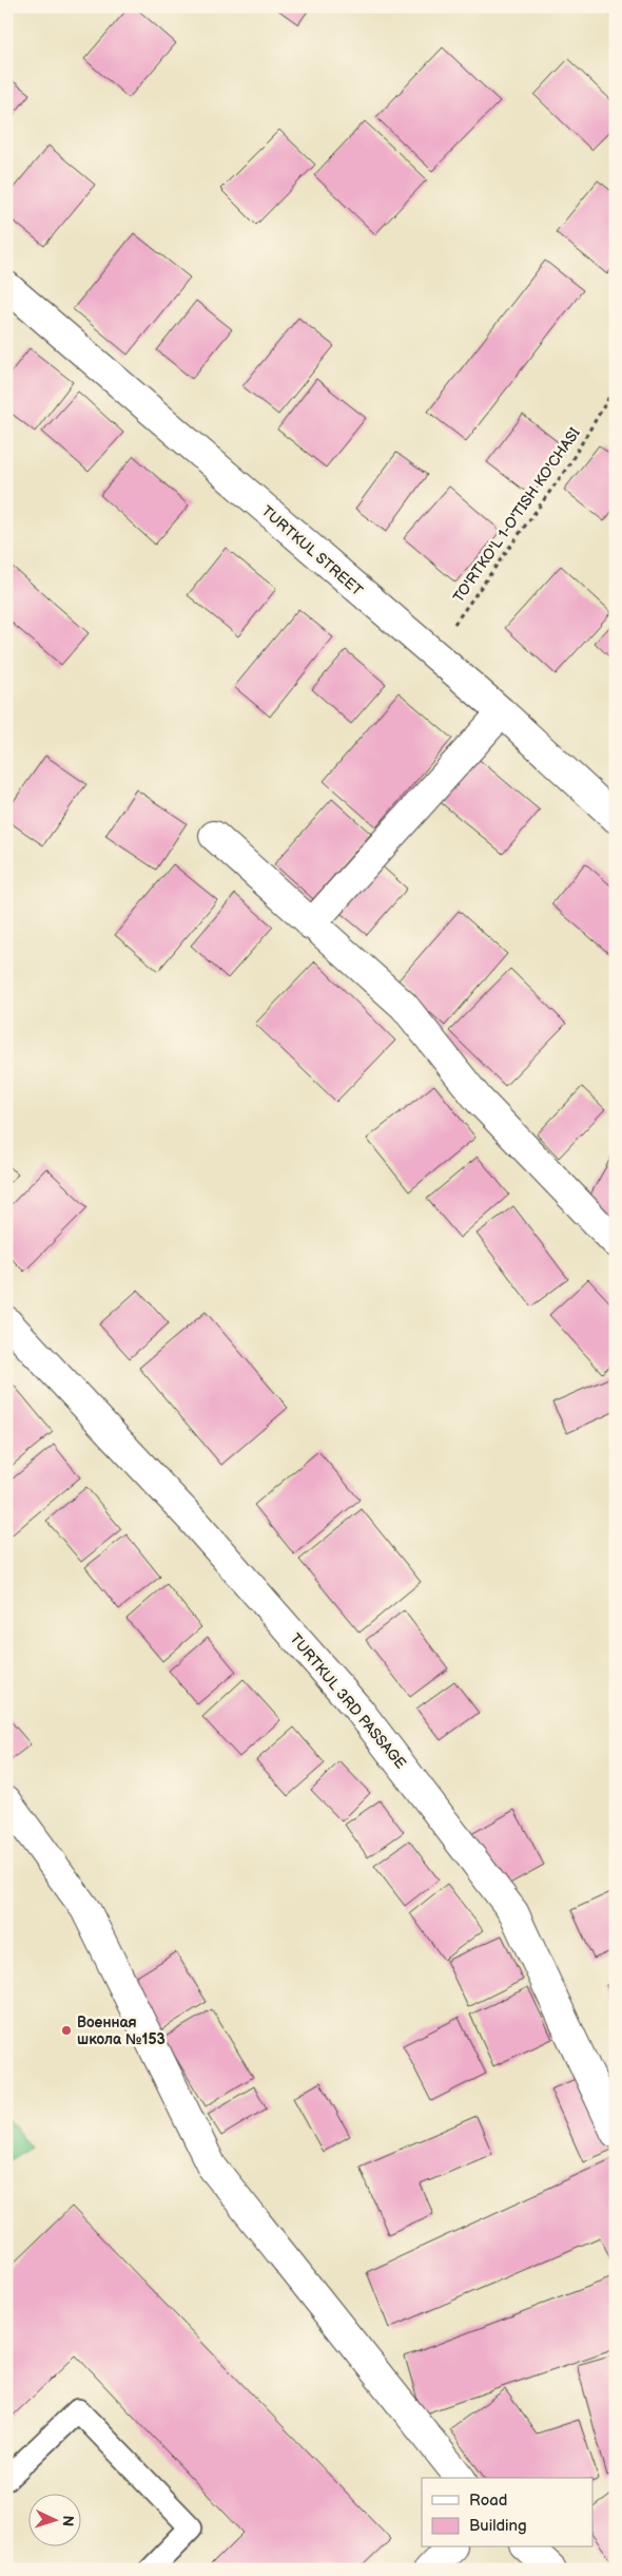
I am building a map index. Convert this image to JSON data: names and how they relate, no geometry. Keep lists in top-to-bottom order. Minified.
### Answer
{"streets":{"street":["TURTKUL STREET","TURTKUL 3RD PASSAGE"],"path":["TO'RTKO'L 1-O'TISH KO'CHASI"]},"crossings":[["TO'RTKO'L 1-O'TISH KO'CHASI","TURTKUL STREET"]],"places":["Военная школа №153"],"legend":["Road","Building"],"north":"right"}
